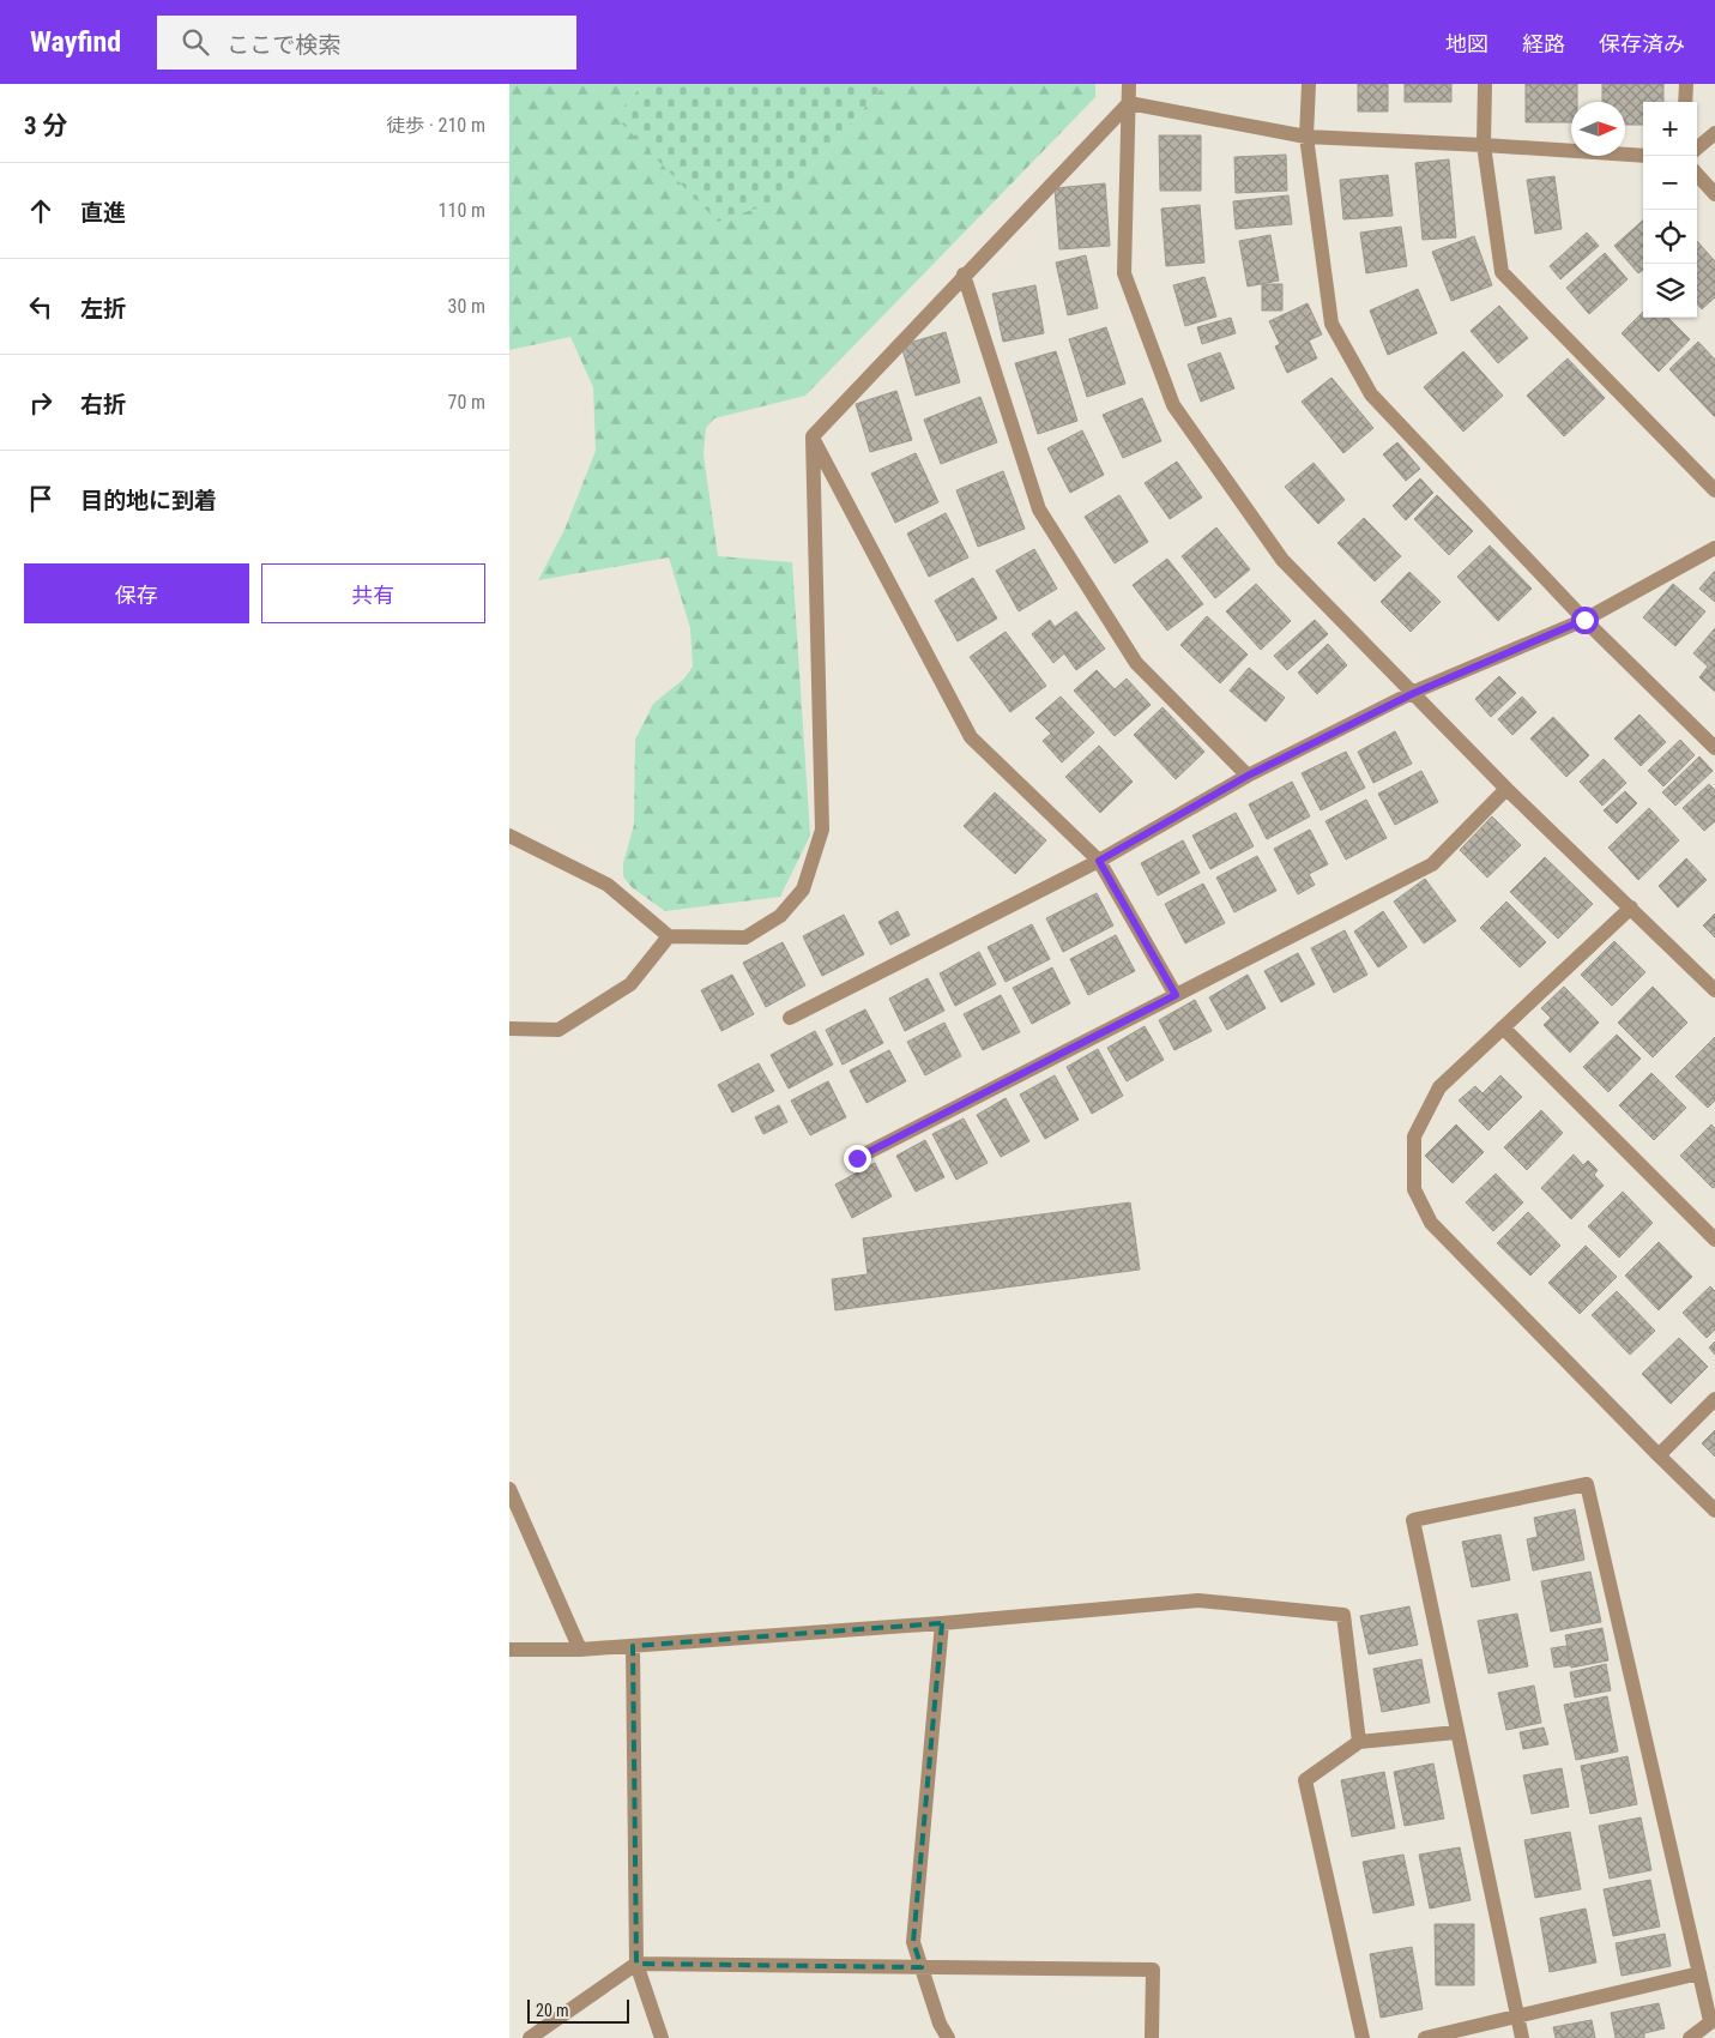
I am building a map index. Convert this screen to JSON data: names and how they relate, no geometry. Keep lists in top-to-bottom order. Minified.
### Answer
{"scale_bar":"20 m","north":"right","page":{"header":"Wayfind","search":"ここで検索","nav":["地図","経路","保存済み"],"heading":["3 分","徒歩 · 210 m"],"map_buttons":["+","−"],"list":[["直進","110 m"],["左折","30 m"],["右折","70 m"],"目的地に到着"],"buttons":["保存","共有"],"scale":"20 m"}}
